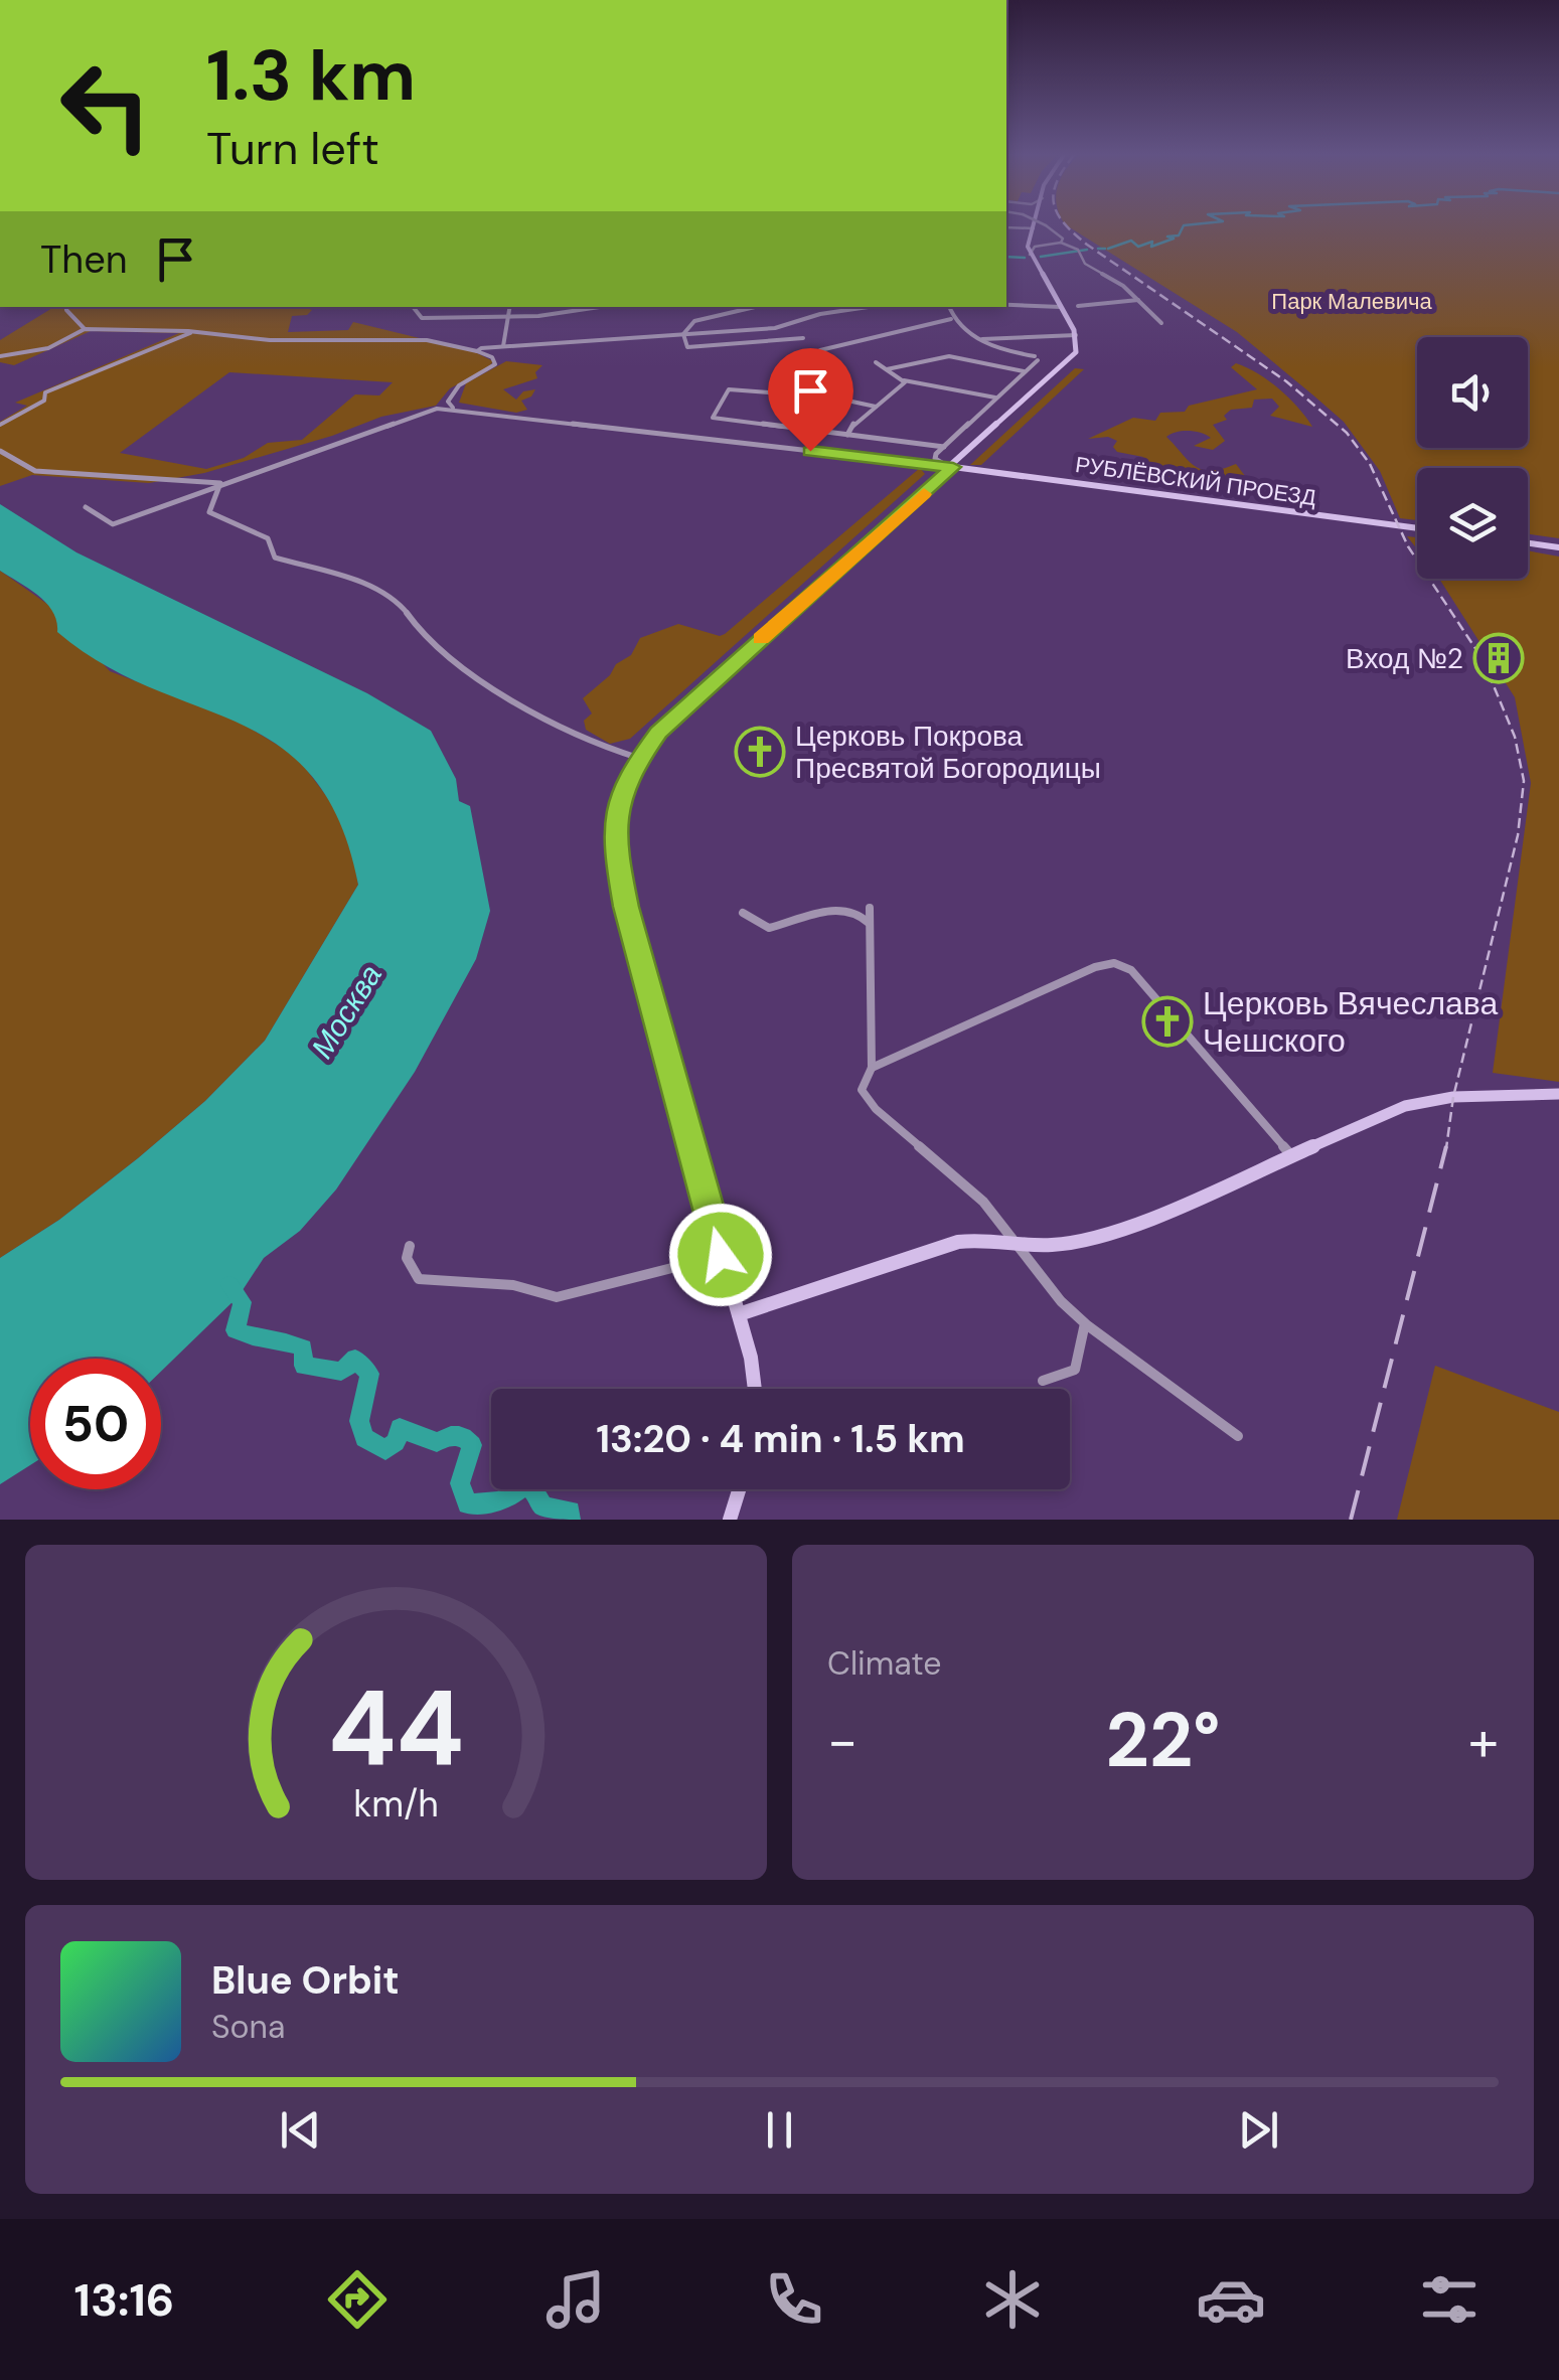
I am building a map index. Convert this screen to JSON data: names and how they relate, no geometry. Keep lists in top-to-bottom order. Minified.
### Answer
{"streets":{"street":["РУБЛЁВСКИЙ ПРОЕЗД"]},"water":["Москва"],"parks":["Парк Малевича"],"places":{"building":["Вход №2"],"church":["Церковь Покрова Пресвятой Богородицы","Церковь Вячеслава Чешского"]},"page":{"turn":["1.3 km","Turn left"],"then":"Then","limit":"50","trip":"13:20 · 4 min · 1.5 km","tile":"Climate","heat":["−","22°","+"],"song":["Blue Orbit","Sona"],"tabs":"13:16","gauge":["44","km/h"]}}
